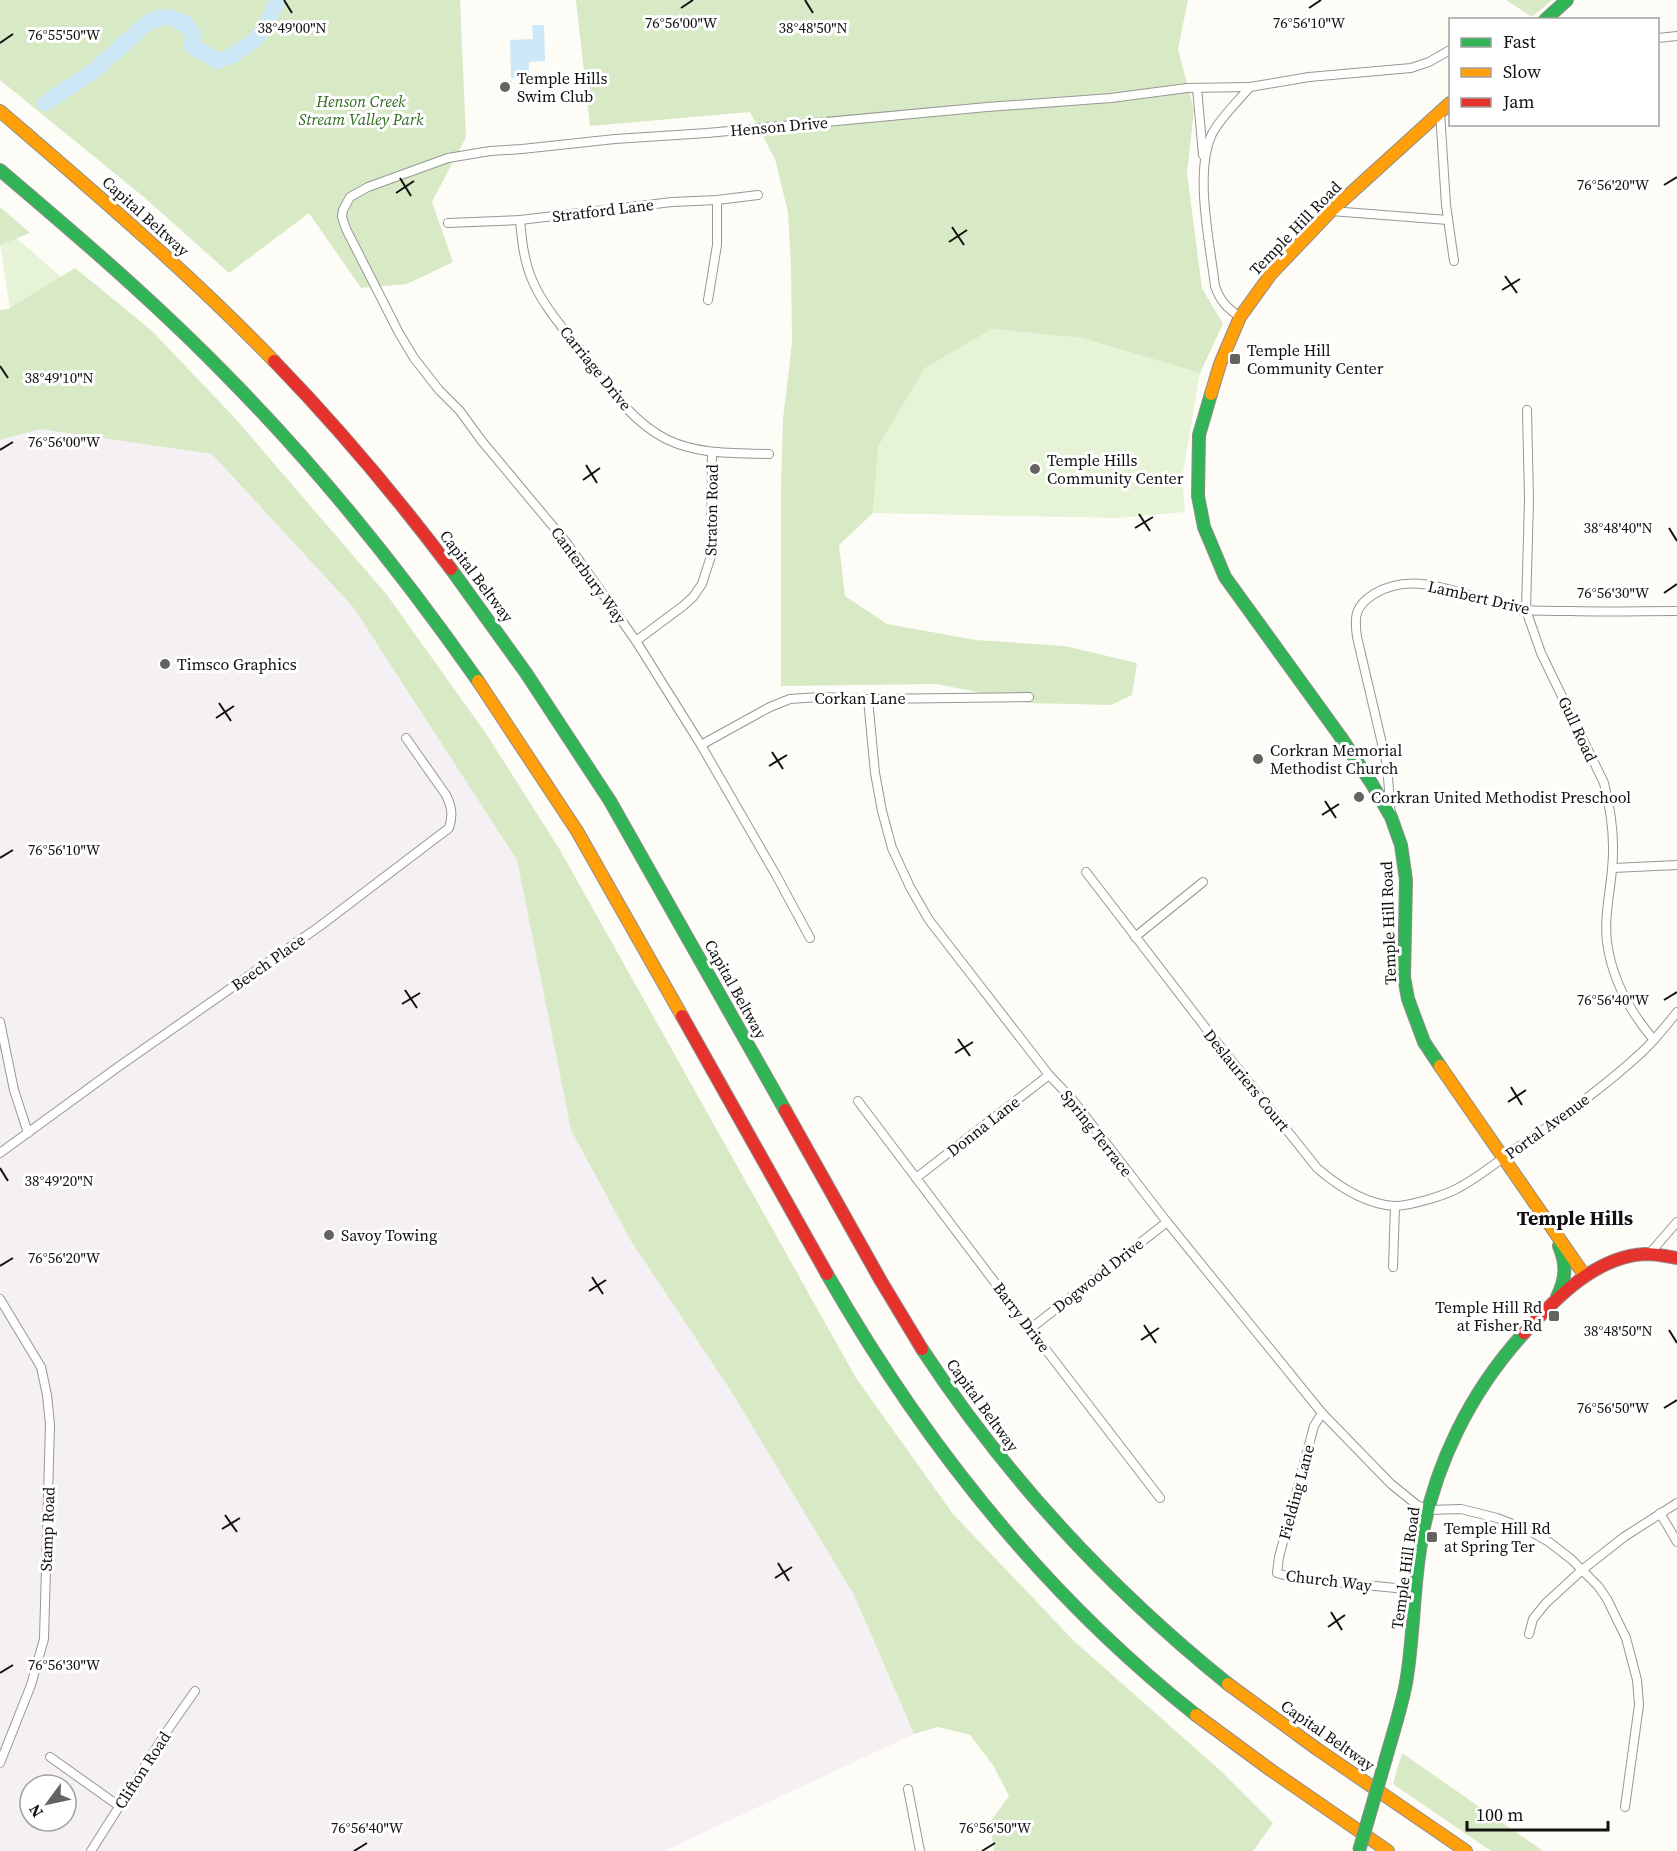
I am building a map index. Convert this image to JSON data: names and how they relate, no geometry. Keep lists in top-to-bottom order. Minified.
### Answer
{"streets":{"main road":["Capital Beltway","Temple Hill Road"],"street":["Henson Drive","Stratford Lane","Carriage Drive","Straton Road","Canterbury Way","Lambert Drive","Corkan Lane","Gull Road","Beech Place","Deslauriers Court","Donna Lane","Portal Avenue","Spring Terrace","Dogwood Drive","Barry Drive","Fielding Lane","Stamp Road","Church Way","Clifton Road"]},"crossings":[["Henson Drive","Canterbury Way"],["Stratford Lane","Carriage Drive"],["Temple Hill Road","Lambert Drive"],["Temple Hill Road","Portal Avenue"],["Temple Hill Road","Spring Terrace"],["Temple Hill Road","Church Way"],["Carriage Drive","Straton Road"],["Straton Road","Canterbury Way"],["Canterbury Way","Corkan Lane"],["Lambert Drive","Gull Road"],["Corkan Lane","Spring Terrace"],["Gull Road","Portal Avenue"],["Deslauriers Court","Portal Avenue"],["Donna Lane","Spring Terrace"],["Donna Lane","Barry Drive"],["Spring Terrace","Dogwood Drive"],["Spring Terrace","Fielding Lane"],["Dogwood Drive","Barry Drive"],["Fielding Lane","Church Way"]],"districts":["Temple Hills"],"parks":["Henson Creek Stream Valley Park"],"places":{"other":["Temple Hills Swim Club","Temple Hills Community Center","Timsco Graphics","Corkran Memorial Methodist Church","Corkran United Methodist Preschool","Savoy Towing"],"transit":["Temple Hill Community Center","Temple Hill Rd at Fisher Rd","Temple Hill Rd at Spring Ter"]},"legend":["Fast","Slow","Jam"],"scale_bar":"100 m","north":"bottom left","coordinates":["76°56'00\"W","76°56'10\"W","38°49'00\"N","38°48'50\"N","76°55'50\"W","76°56'20\"W","38°49'10\"N","38°48'40\"N","76°56'30\"W","76°56'40\"W","38°49'20\"N","76°56'50\"W"]}
